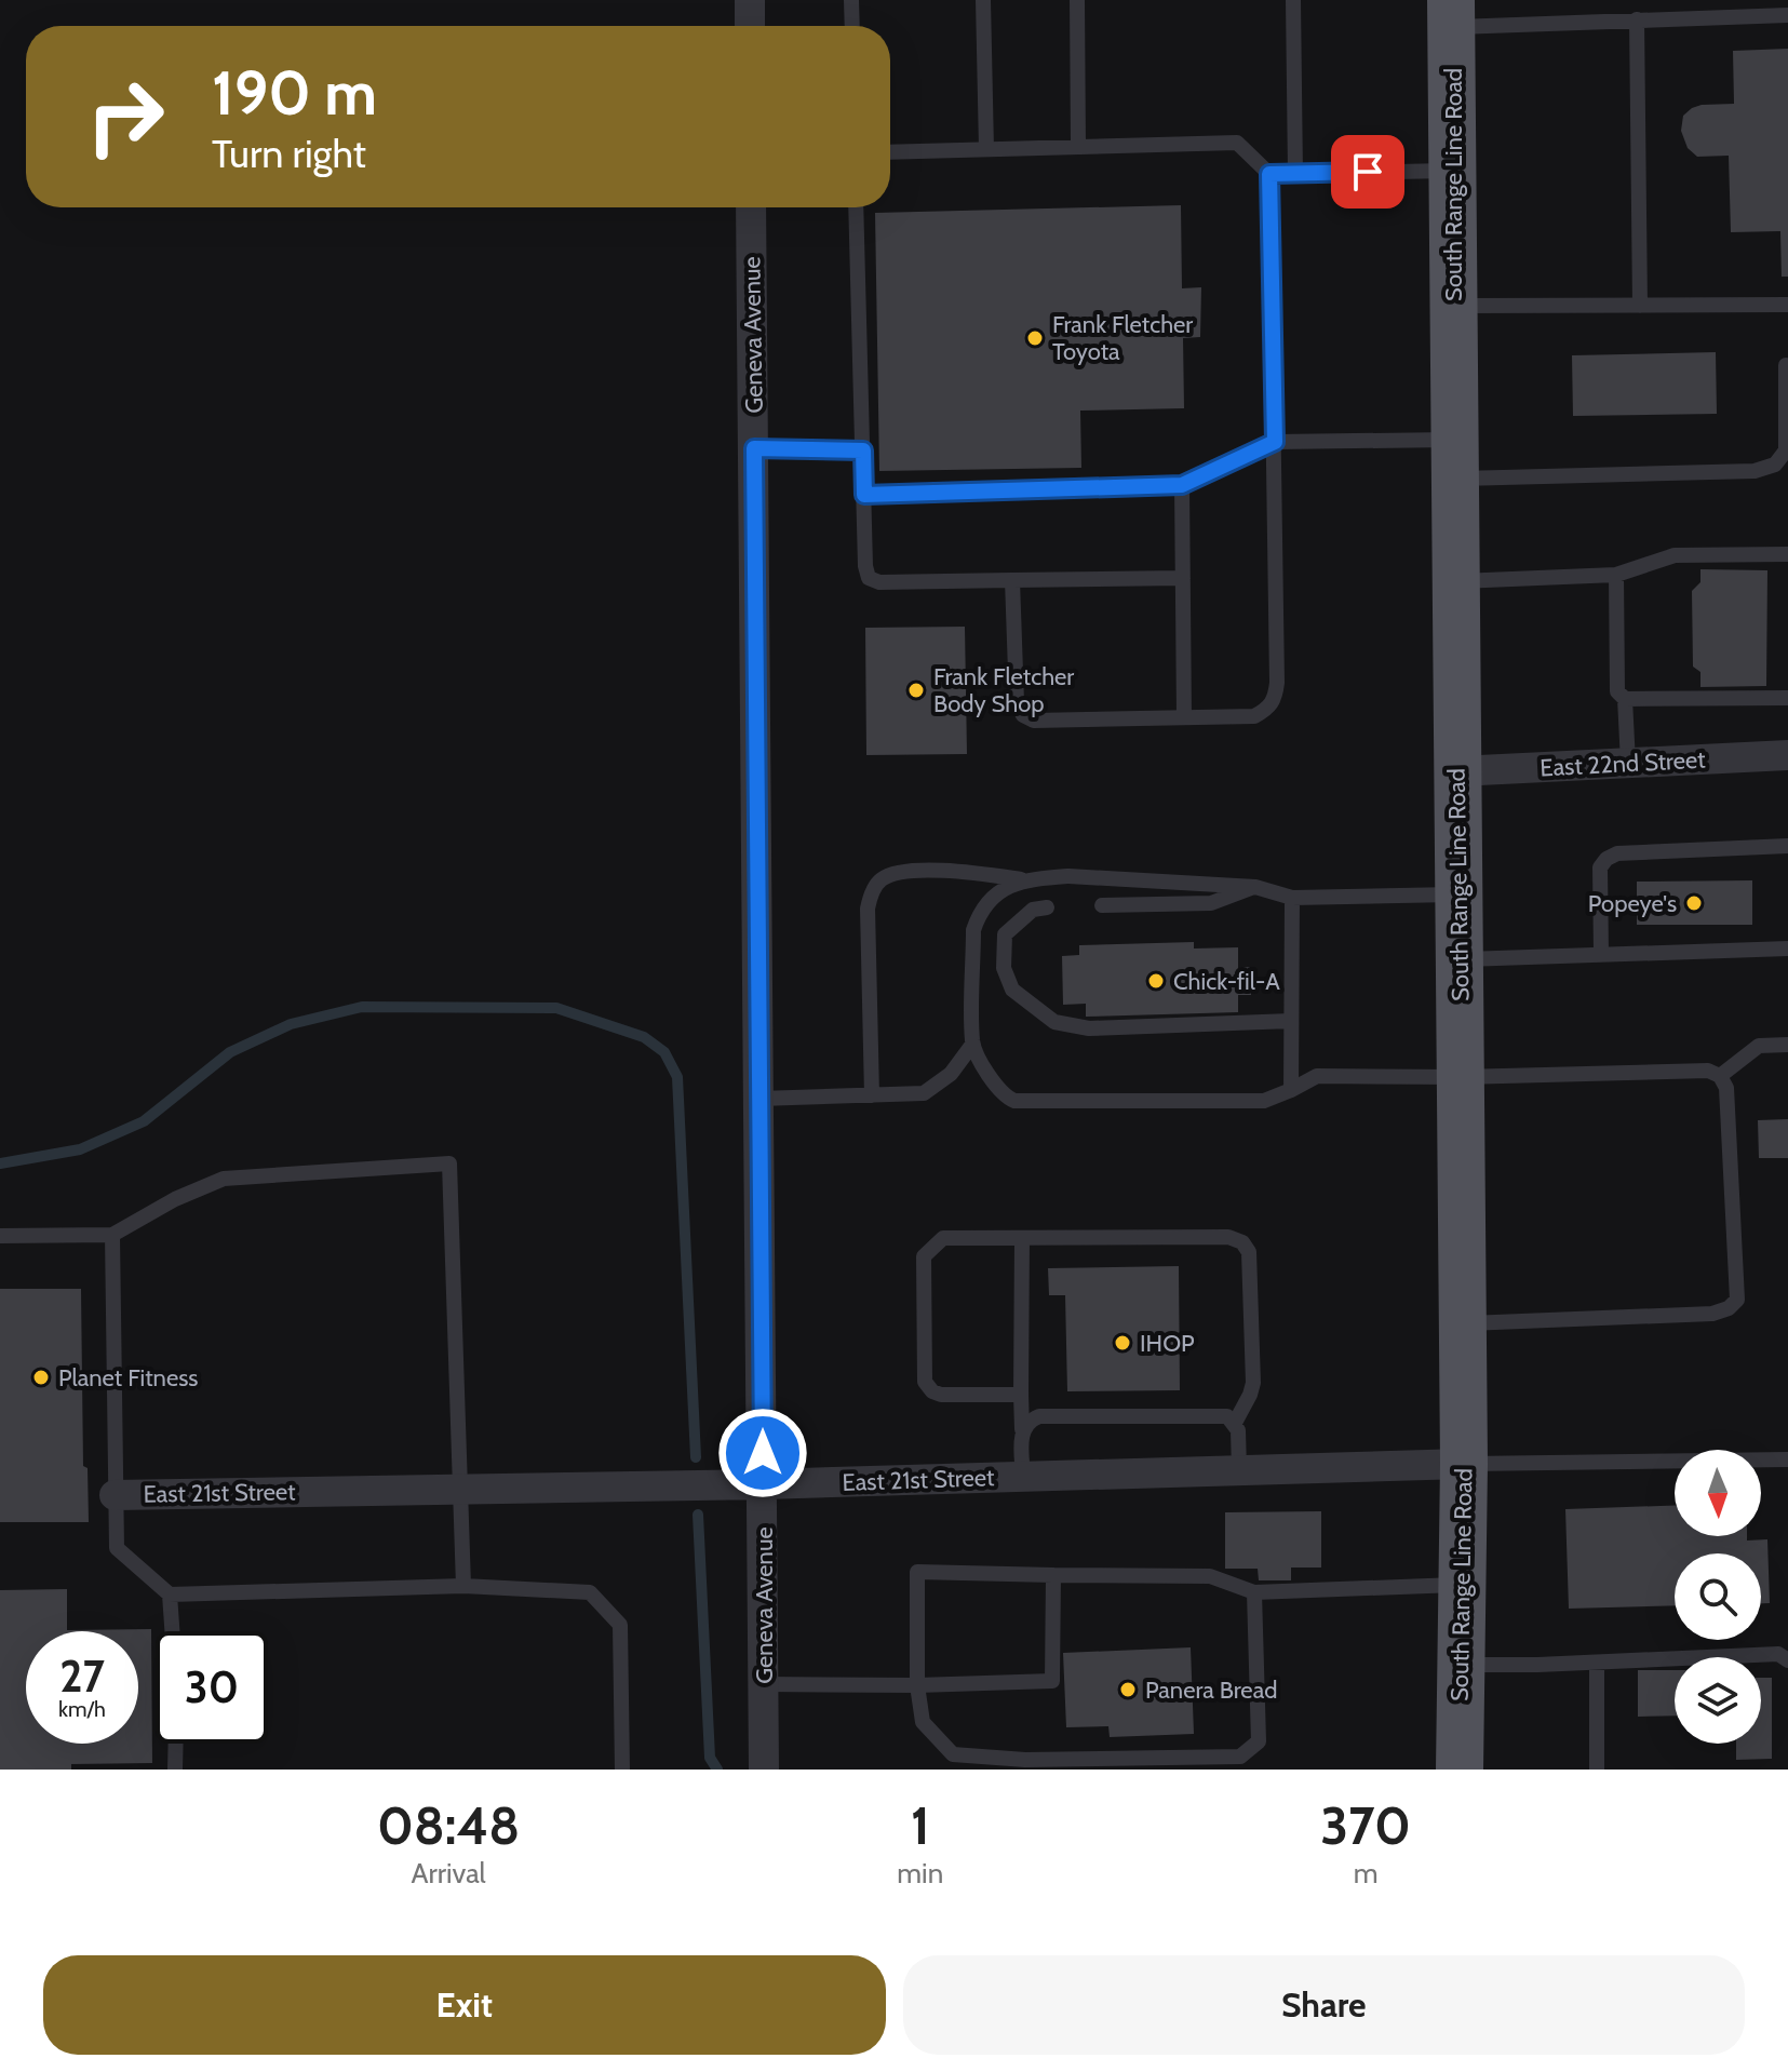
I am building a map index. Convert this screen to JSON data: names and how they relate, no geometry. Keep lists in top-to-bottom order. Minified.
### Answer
{"streets":{"main road":["South Range Line Road"],"street":["Geneva Avenue","East 22nd Street","East 21st Street"]},"crossings":[["South Range Line Road","East 22nd Street"],["South Range Line Road","East 21st Street"],["Geneva Avenue","East 21st Street"]],"places":["Frank Fletcher Toyota","Frank Fletcher Body Shop","Popeye's","Chick-fil-A","IHOP","Planet Fitness","Panera Bread"],"north":"bottom","page":{"turn":["190 m","Turn right"],"speed":"27 km/h","limit":"30","eta":["08:48","Arrival","1","min","370","m"],"buttons":["Exit","Share"]}}
